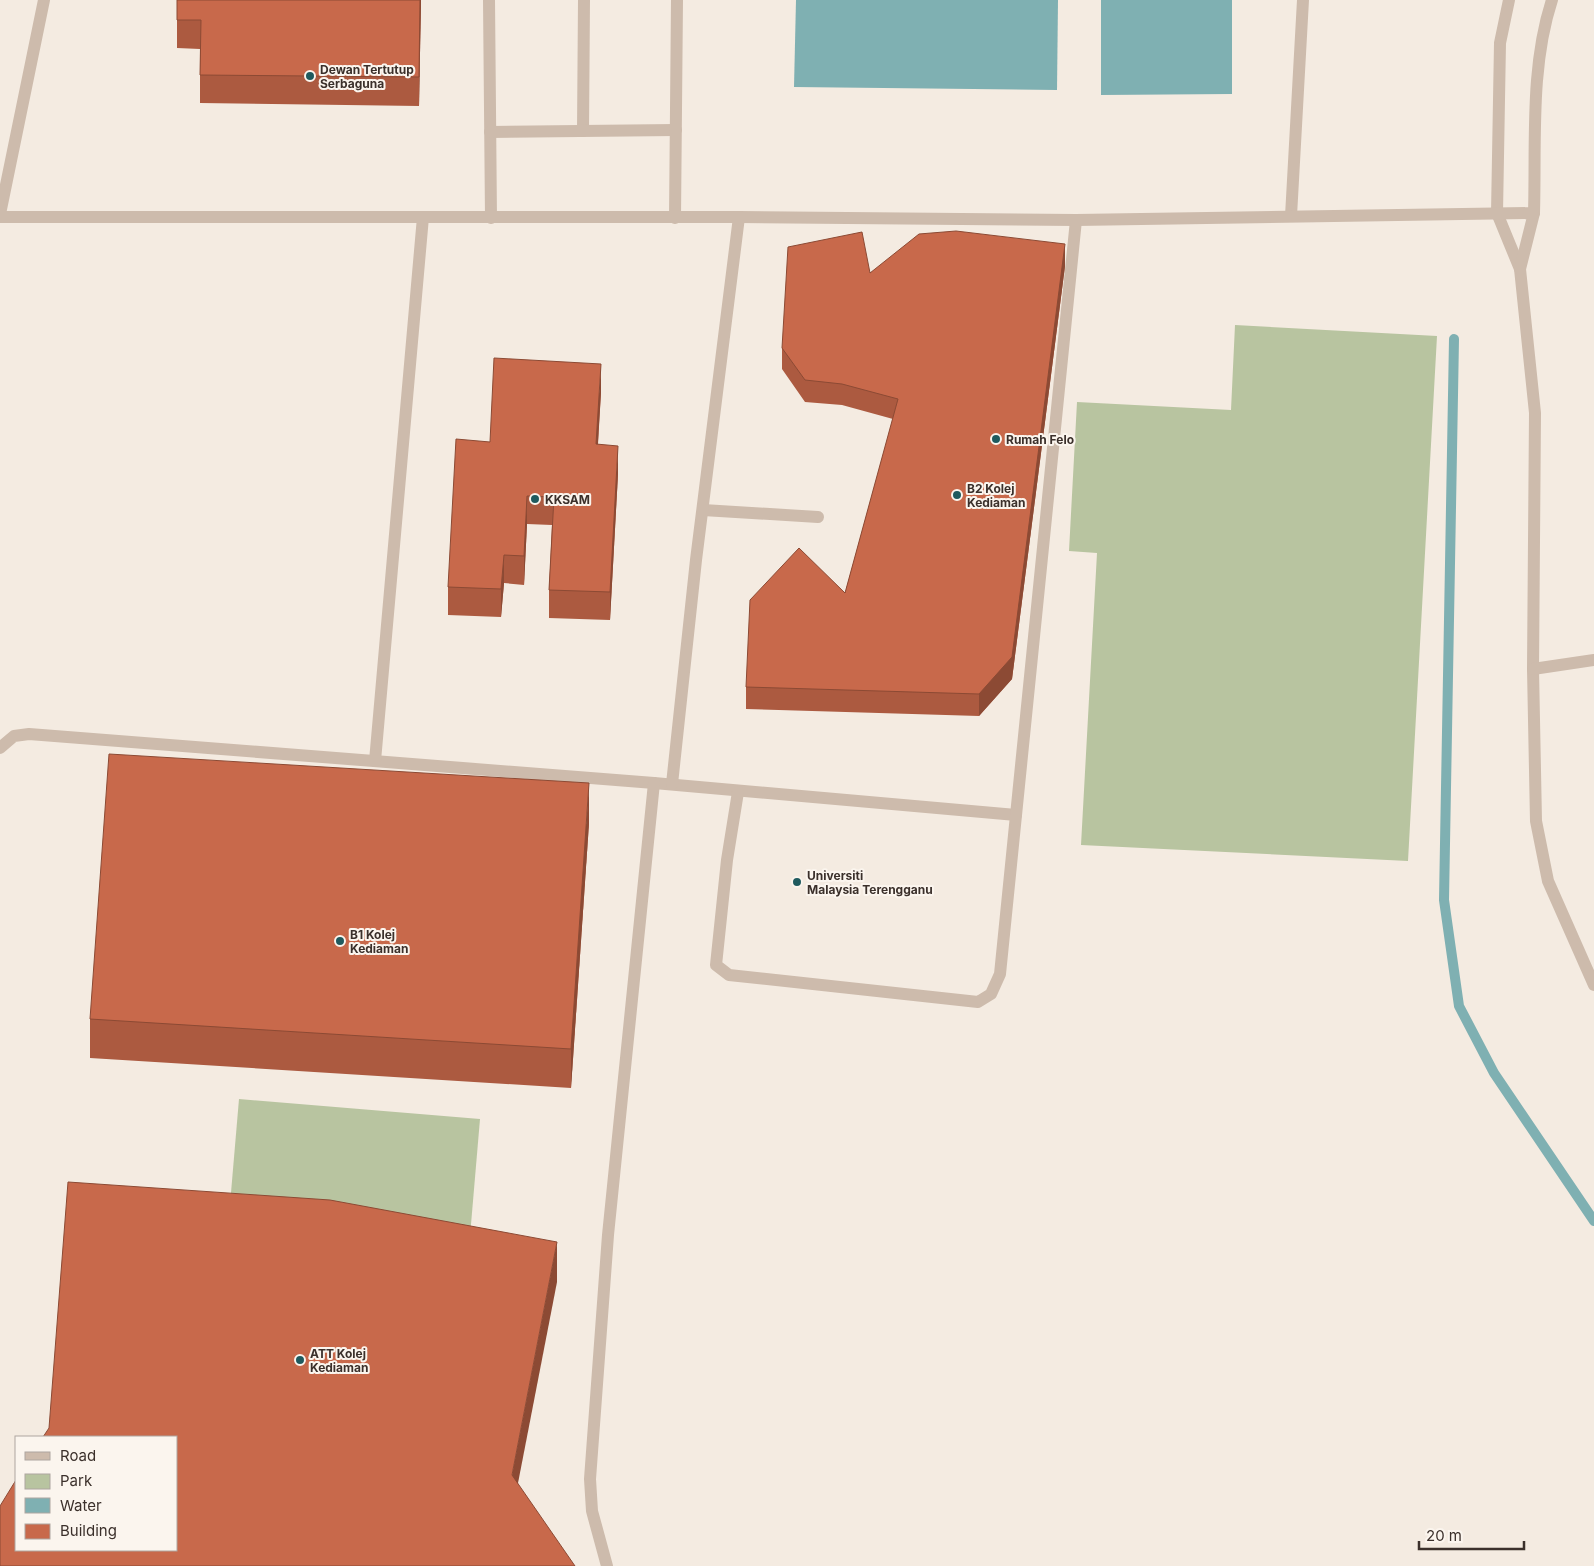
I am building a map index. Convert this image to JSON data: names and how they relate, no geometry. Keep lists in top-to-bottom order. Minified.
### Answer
{"places":["Dewan Tertutup Serbaguna","Rumah Felo","B2 Kolej Kediaman","KKSAM","Universiti Malaysia Terengganu","B1 Kolej Kediaman","ATT Kolej Kediaman"],"legend":["Road","Park","Water","Building"],"scale_bar":"20 m"}
